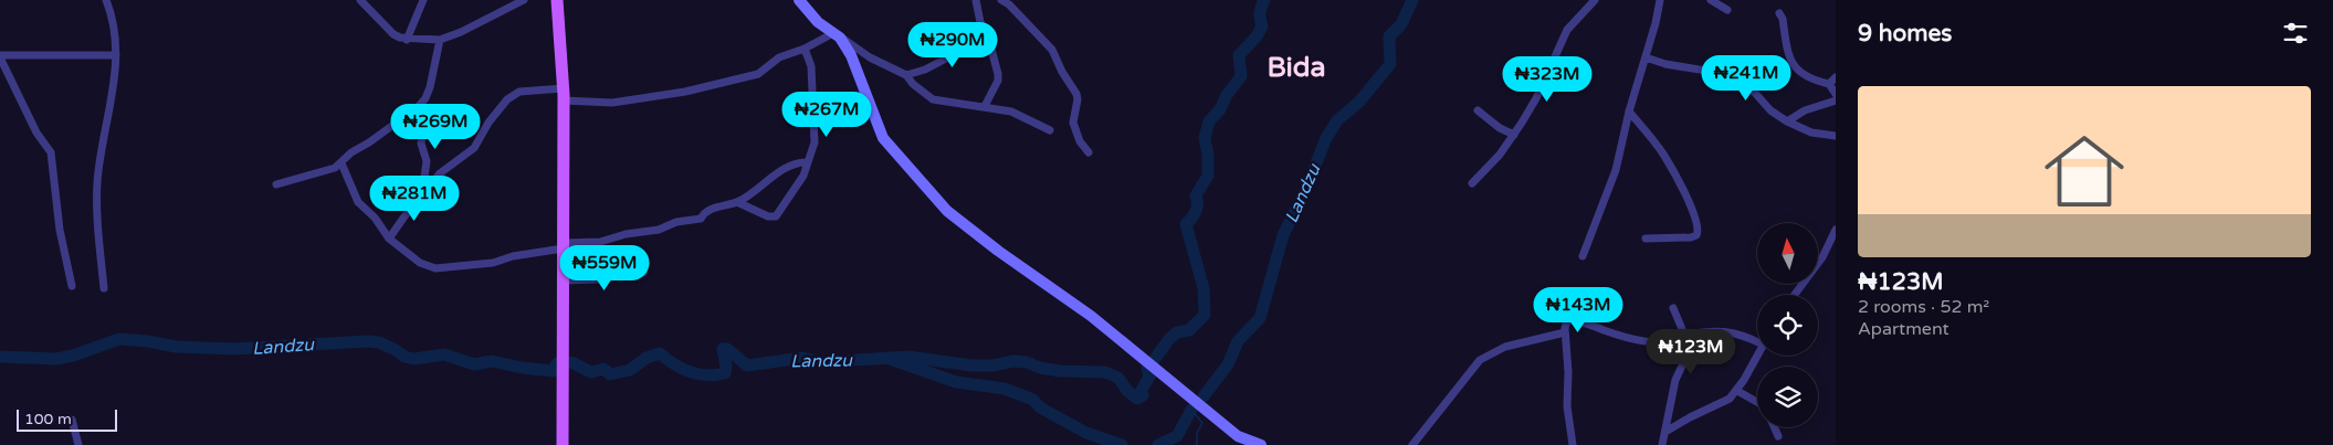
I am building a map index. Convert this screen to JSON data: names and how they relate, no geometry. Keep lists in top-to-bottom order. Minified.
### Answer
{"districts":["Bida"],"water":["Landzu"],"scale_bar":"100 m","north":"top","page":{"heading":"9 homes","price":["₦290M","₦241M","₦323M","₦267M","₦269M","₦281M","₦559M","₦143M","₦123M"],"list":[{"name":"₦123M","note":"2 rooms · 52 m² · Apartment"}],"scale":"100 m"}}
